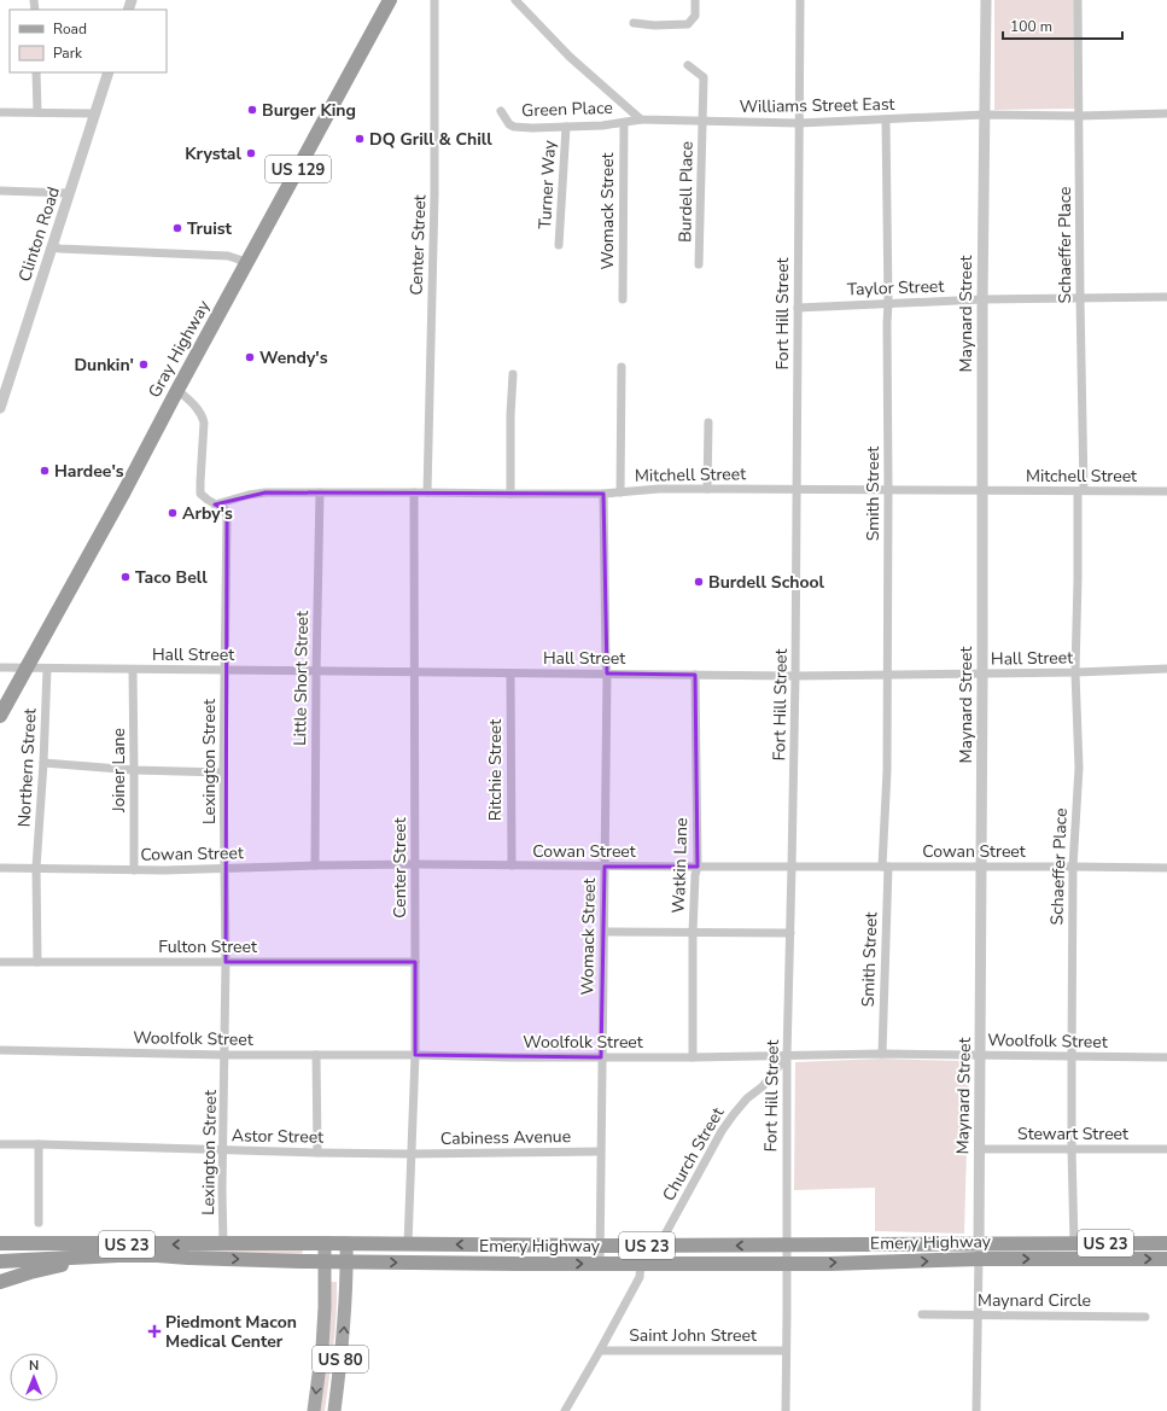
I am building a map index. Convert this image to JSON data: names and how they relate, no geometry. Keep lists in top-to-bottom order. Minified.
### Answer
{"streets":{"highway":["US 129","Gray Highway","Emery Highway","US 23"],"main road":["US 80"],"street":["Williams Street East","Green Place","Turner Way","Burdell Place","Womack Street","Clinton Road","Center Street","Schaeffer Place","Taylor Street","Fort Hill Street","Maynard Street","Mitchell Street","Smith Street","Hall Street","Little Short Street","Lexington Street","Northern Street","Joiner Lane","Ritchie Street","Cowan Street","Watkin Lane","Fulton Street","Woolfolk Street","Stewart Street","Astor Street","Cabiness Avenue","Church Street","Maynard Circle","Saint John Street"]},"crossings":[["Williams Street East","Green Place"],["Williams Street East","Burdell Place"],["Williams Street East","Schaeffer Place"],["Williams Street East","Fort Hill Street"],["Williams Street East","Maynard Street"],["Williams Street East","Smith Street"],["Green Place","Turner Way"],["Green Place","Womack Street"],["Womack Street","Mitchell Street"],["Womack Street","Hall Street"],["Womack Street","Cowan Street"],["Womack Street","Woolfolk Street"],["Womack Street","Cabiness Avenue"],["Womack Street","Emery Highway"],["Center Street","Mitchell Street"],["Center Street","Hall Street"],["Center Street","Cowan Street"],["Center Street","Fulton Street"],["Center Street","Woolfolk Street"],["Center Street","Astor Street"],["Center Street","Cabiness Avenue"],["Center Street","Emery Highway"],["Schaeffer Place","Taylor Street"],["Schaeffer Place","Mitchell Street"],["Schaeffer Place","Hall Street"],["Schaeffer Place","Cowan Street"],["Schaeffer Place","Woolfolk Street"],["Schaeffer Place","Stewart Street"],["Schaeffer Place","Emery Highway"],["Taylor Street","Fort Hill Street"],["Taylor Street","Maynard Street"],["Taylor Street","Smith Street"],["Fort Hill Street","Mitchell Street"],["Fort Hill Street","Hall Street"],["Fort Hill Street","Cowan Street"],["Fort Hill Street","Woolfolk Street"],["Fort Hill Street","Church Street"],["Fort Hill Street","Emery Highway"],["Fort Hill Street","Saint John Street"],["Maynard Street","Mitchell Street"],["Maynard Street","Hall Street"],["Maynard Street","Cowan Street"],["Maynard Street","Woolfolk Street"],["Maynard Street","Stewart Street"],["Maynard Street","Emery Highway"],["Maynard Street","Maynard Circle"],["Gray Highway","Hall Street"],["Gray Highway","Lexington Street"],["Mitchell Street","Smith Street"],["Mitchell Street","Little Short Street"],["Mitchell Street","Lexington Street"],["Smith Street","Hall Street"],["Smith Street","Cowan Street"],["Smith Street","Woolfolk Street"],["Hall Street","Little Short Street"],["Hall Street","Lexington Street"],["Hall Street","Northern Street"],["Hall Street","Joiner Lane"],["Hall Street","Ritchie Street"],["Hall Street","Watkin Lane"],["Little Short Street","Cowan Street"],["Lexington Street","Cowan Street"],["Lexington Street","Fulton Street"],["Lexington Street","Woolfolk Street"],["Lexington Street","Astor Street"],["Lexington Street","Emery Highway"],["Northern Street","Cowan Street"],["Northern Street","Fulton Street"],["Joiner Lane","Cowan Street"],["Ritchie Street","Cowan Street"],["Cowan Street","Watkin Lane"],["Watkin Lane","Woolfolk Street"],["Woolfolk Street","Church Street"],["Astor Street","Cabiness Avenue"],["Church Street","Emery Highway"],["Emery Highway","US 80"]],"places":{"other":["Burger King","DQ Grill & Chill","Krystal","Truist","Wendy's","Dunkin'","Hardee's","Arby's","Taco Bell","Burdell School"],"health":["Piedmont Macon Medical Center"]},"legend":["Road","Park"],"scale_bar":"100 m","north":"top"}
